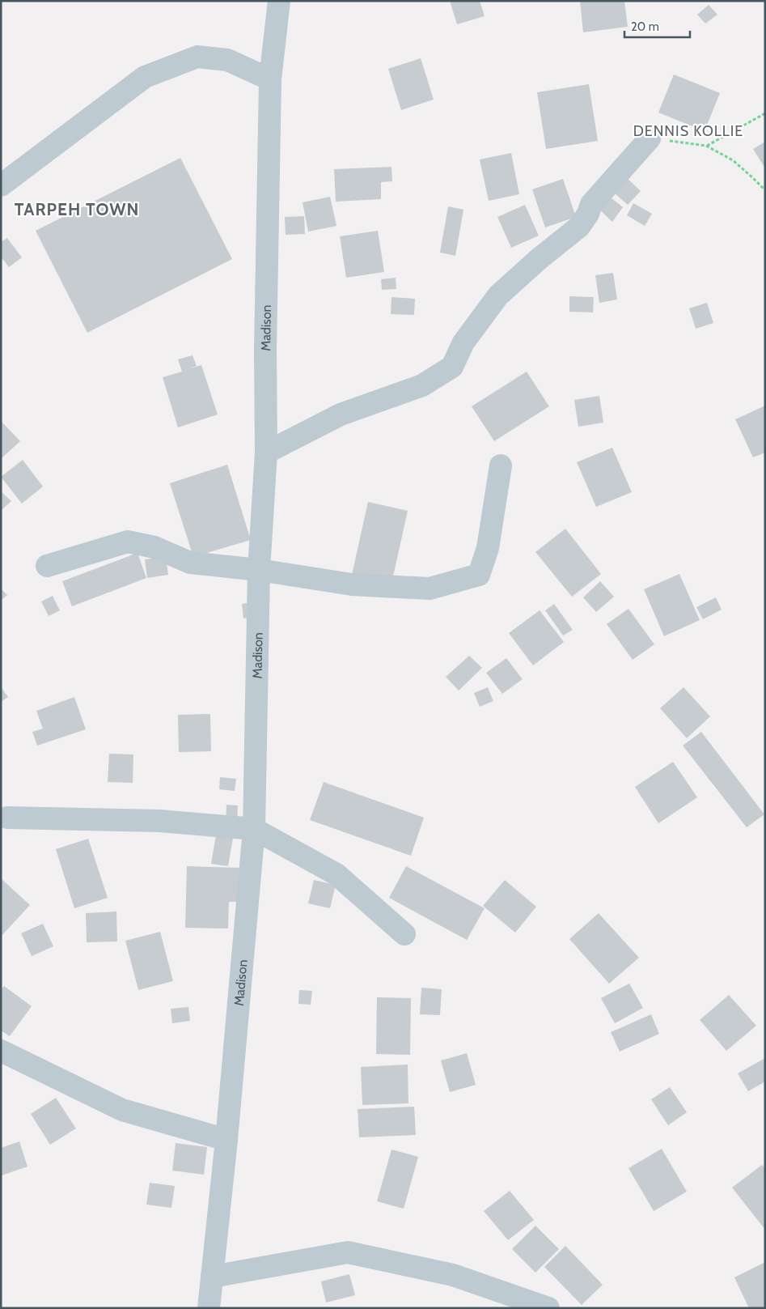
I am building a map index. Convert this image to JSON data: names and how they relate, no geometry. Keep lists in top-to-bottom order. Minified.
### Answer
{"streets":{"street":["Madison"]},"districts":["DENNIS KOLLIE","TARPEH TOWN"],"scale_bar":"20 m"}
